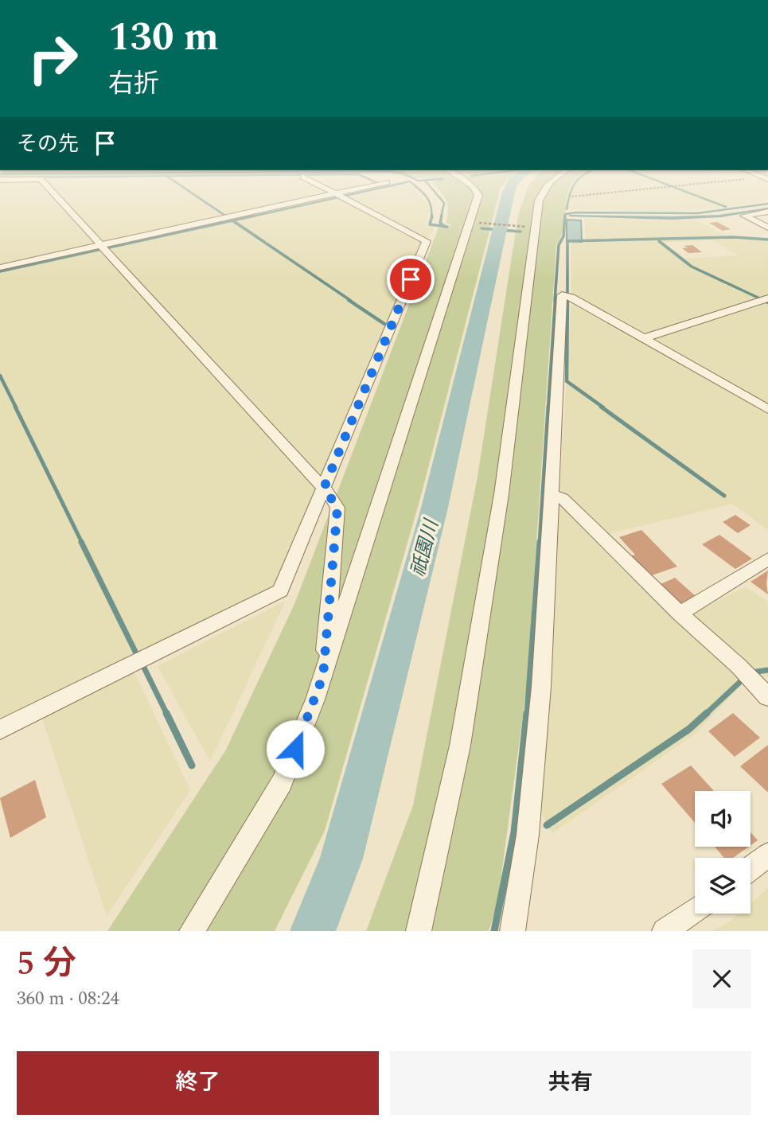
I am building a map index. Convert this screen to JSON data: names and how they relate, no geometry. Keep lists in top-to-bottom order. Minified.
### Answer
{"water":["祇園川"],"page":{"turn":["130 m","右折"],"then":"その先","heading":["5 分","360 m · 08:24"],"buttons":["終了","共有"]}}
